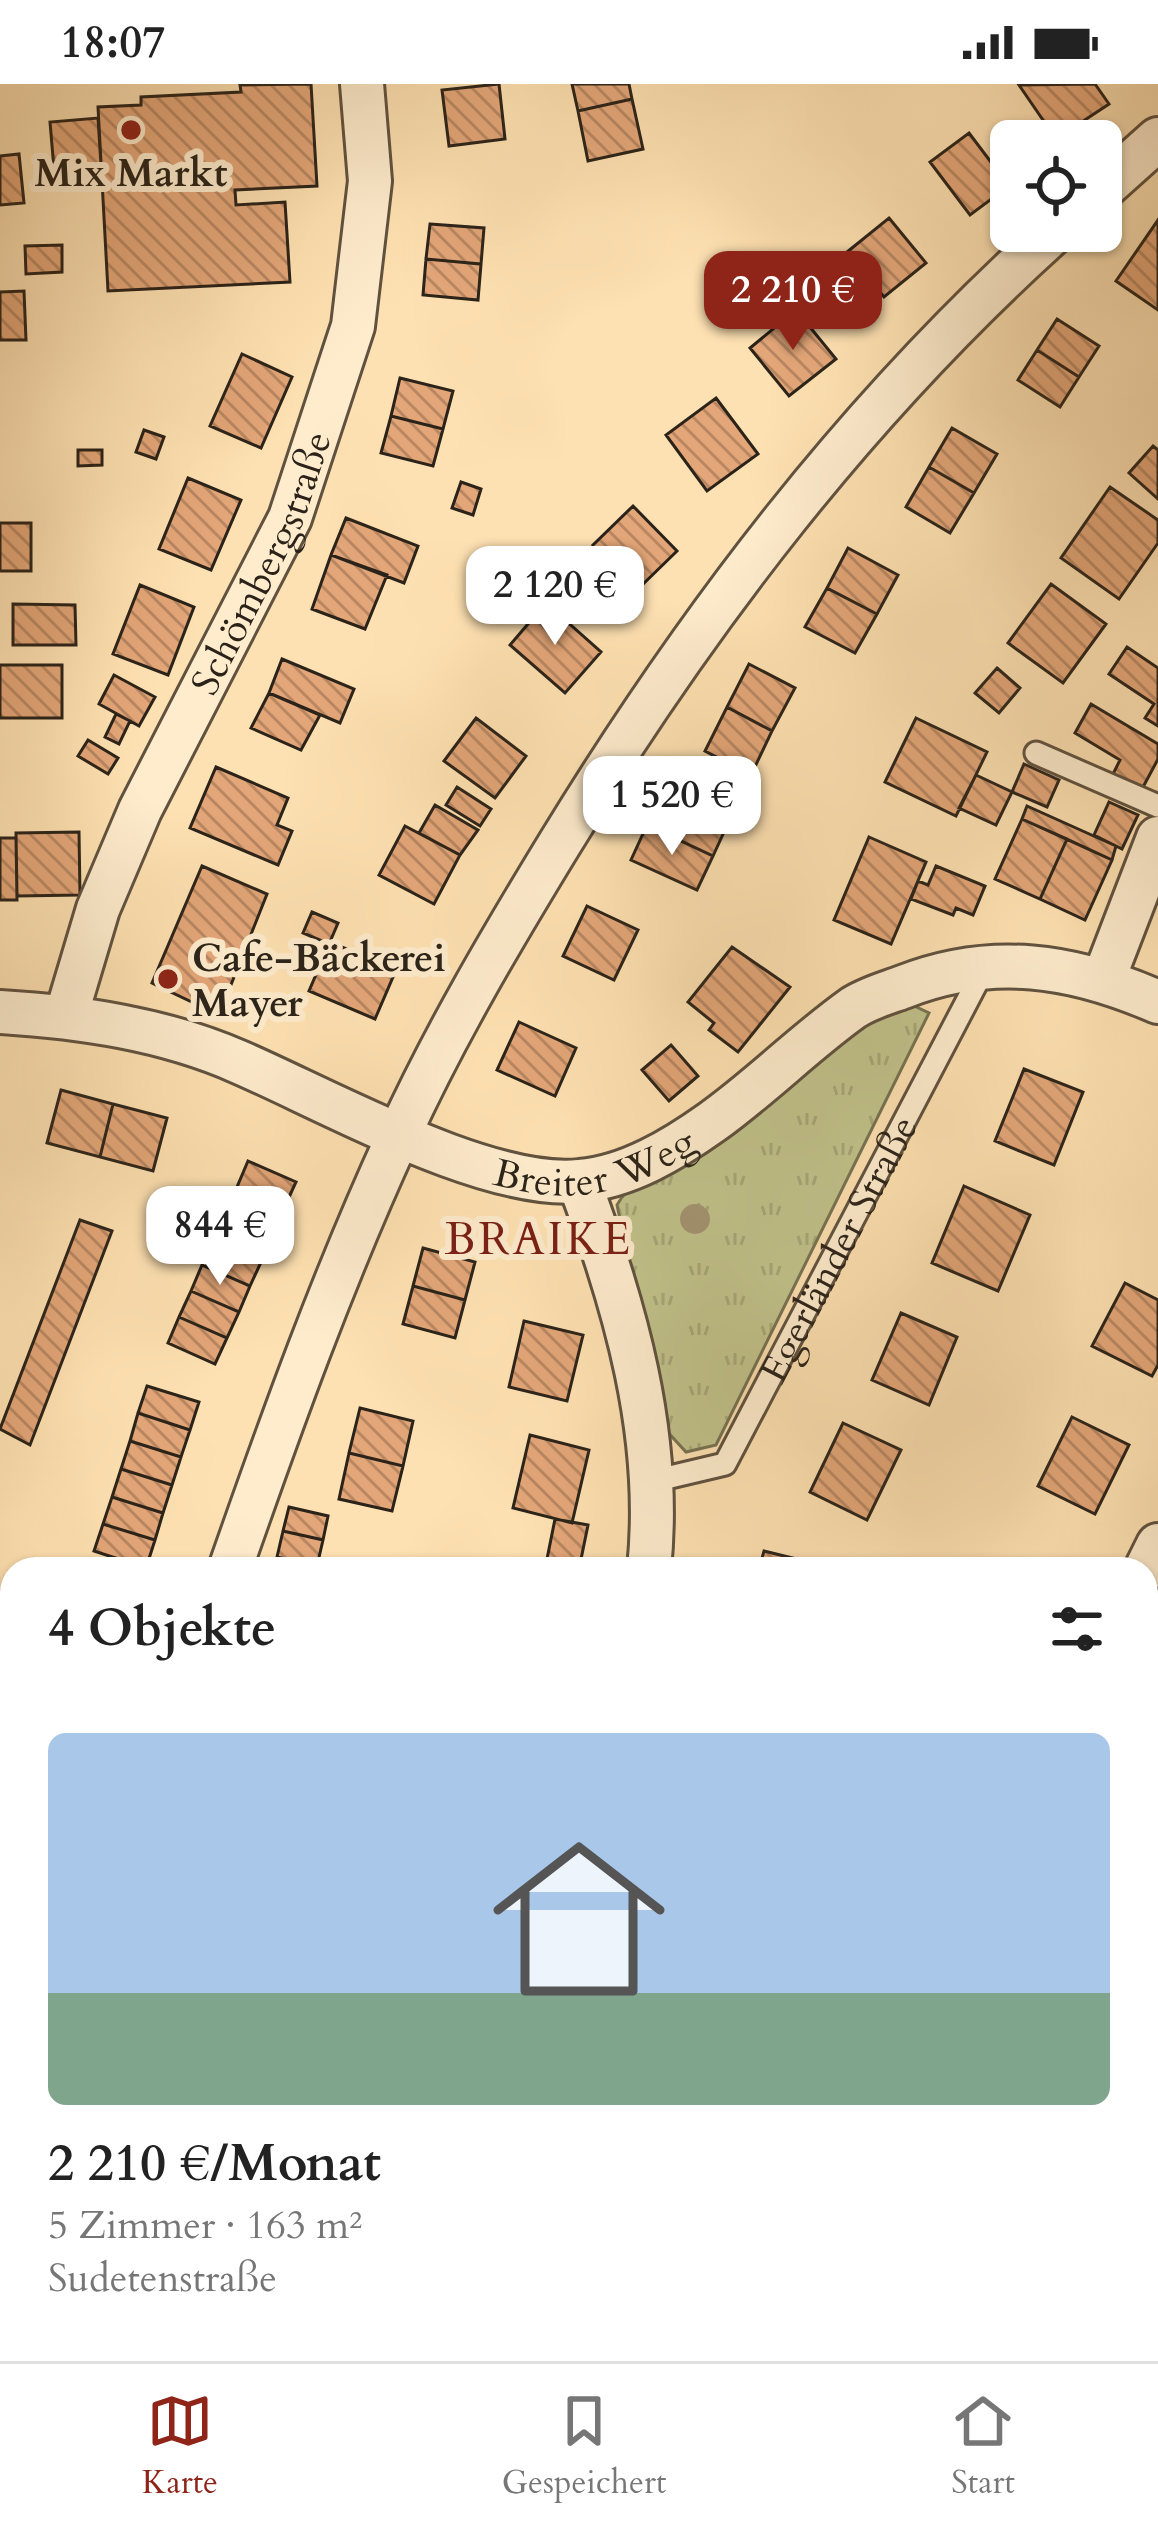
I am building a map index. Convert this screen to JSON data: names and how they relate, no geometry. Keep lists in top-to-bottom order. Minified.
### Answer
{"streets":{"street":["Schömbergstraße","Breiter Weg"],"lane":["Egerländer Straße"]},"crossings":[["Schömbergstraße","Breiter Weg"],["Breiter Weg","Egerländer Straße"]],"districts":["BRAIKE"],"places":["Mix Markt","Cafe-Bäckerei Mayer"],"page":{"status":"18:07","price":["2 210 €","2 120 €","1 520 €","844 €"],"heading":"4 Objekte","list":[{"name":"2 210 €/Monat","note":"5 Zimmer · 163 m² · Sudetenstraße"}],"tabs":["Karte","Gespeichert","Start"]}}
